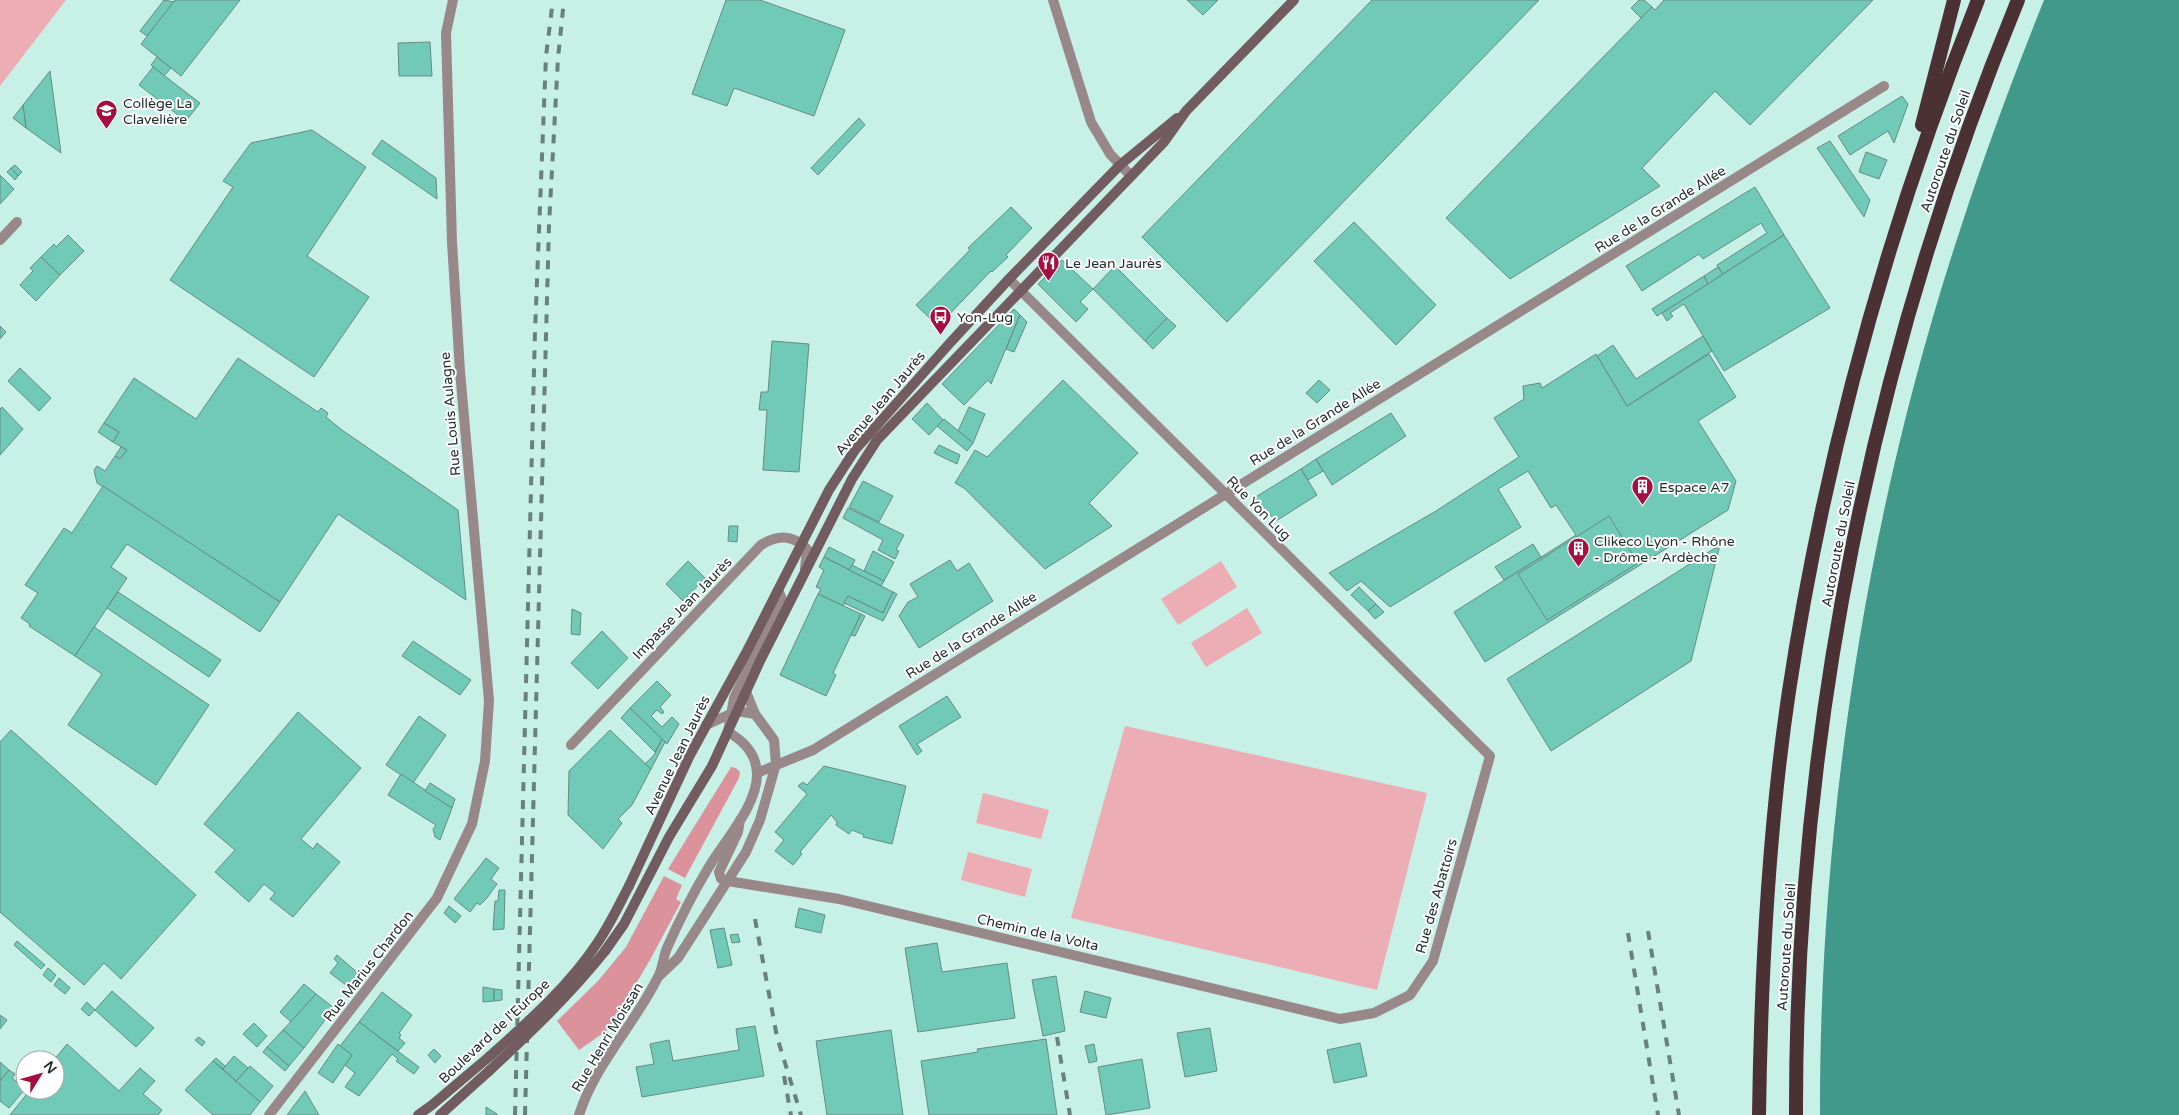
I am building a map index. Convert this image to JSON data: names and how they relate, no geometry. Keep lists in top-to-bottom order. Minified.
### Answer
{"streets":{"highway":["Autoroute du Soleil"],"main road":["Avenue Jean Jaurès","Boulevard de l'Europe"],"street":["Rue de la Grande Allée","Rue Louis Aulagne","Rue Yon Lug","Impasse Jean Jaurès","Rue des Abattoirs","Chemin de la Volta","Rue Marius Chardon","Rue Henri Moissan"]},"crossings":[["Rue de la Grande Allée","Rue Yon Lug"],["Rue de la Grande Allée","Rue Henri Moissan"],["Avenue Jean Jaurès","Rue Yon Lug"],["Avenue Jean Jaurès","Impasse Jean Jaurès"],["Avenue Jean Jaurès","Boulevard de l'Europe"],["Avenue Jean Jaurès","Rue Henri Moissan"],["Rue Louis Aulagne","Rue Marius Chardon"],["Rue Yon Lug","Rue des Abattoirs"],["Rue des Abattoirs","Chemin de la Volta"],["Chemin de la Volta","Rue Henri Moissan"]],"places":{"school or university":["Collège La Clavelière"],"restaurant":["Le Jean Jaurès"],"bus stop":["Yon-Lug"],"building":["Espace A7","Clikeco Lyon - Rhône - Drôme - Ardèche"]},"north":"top right"}
